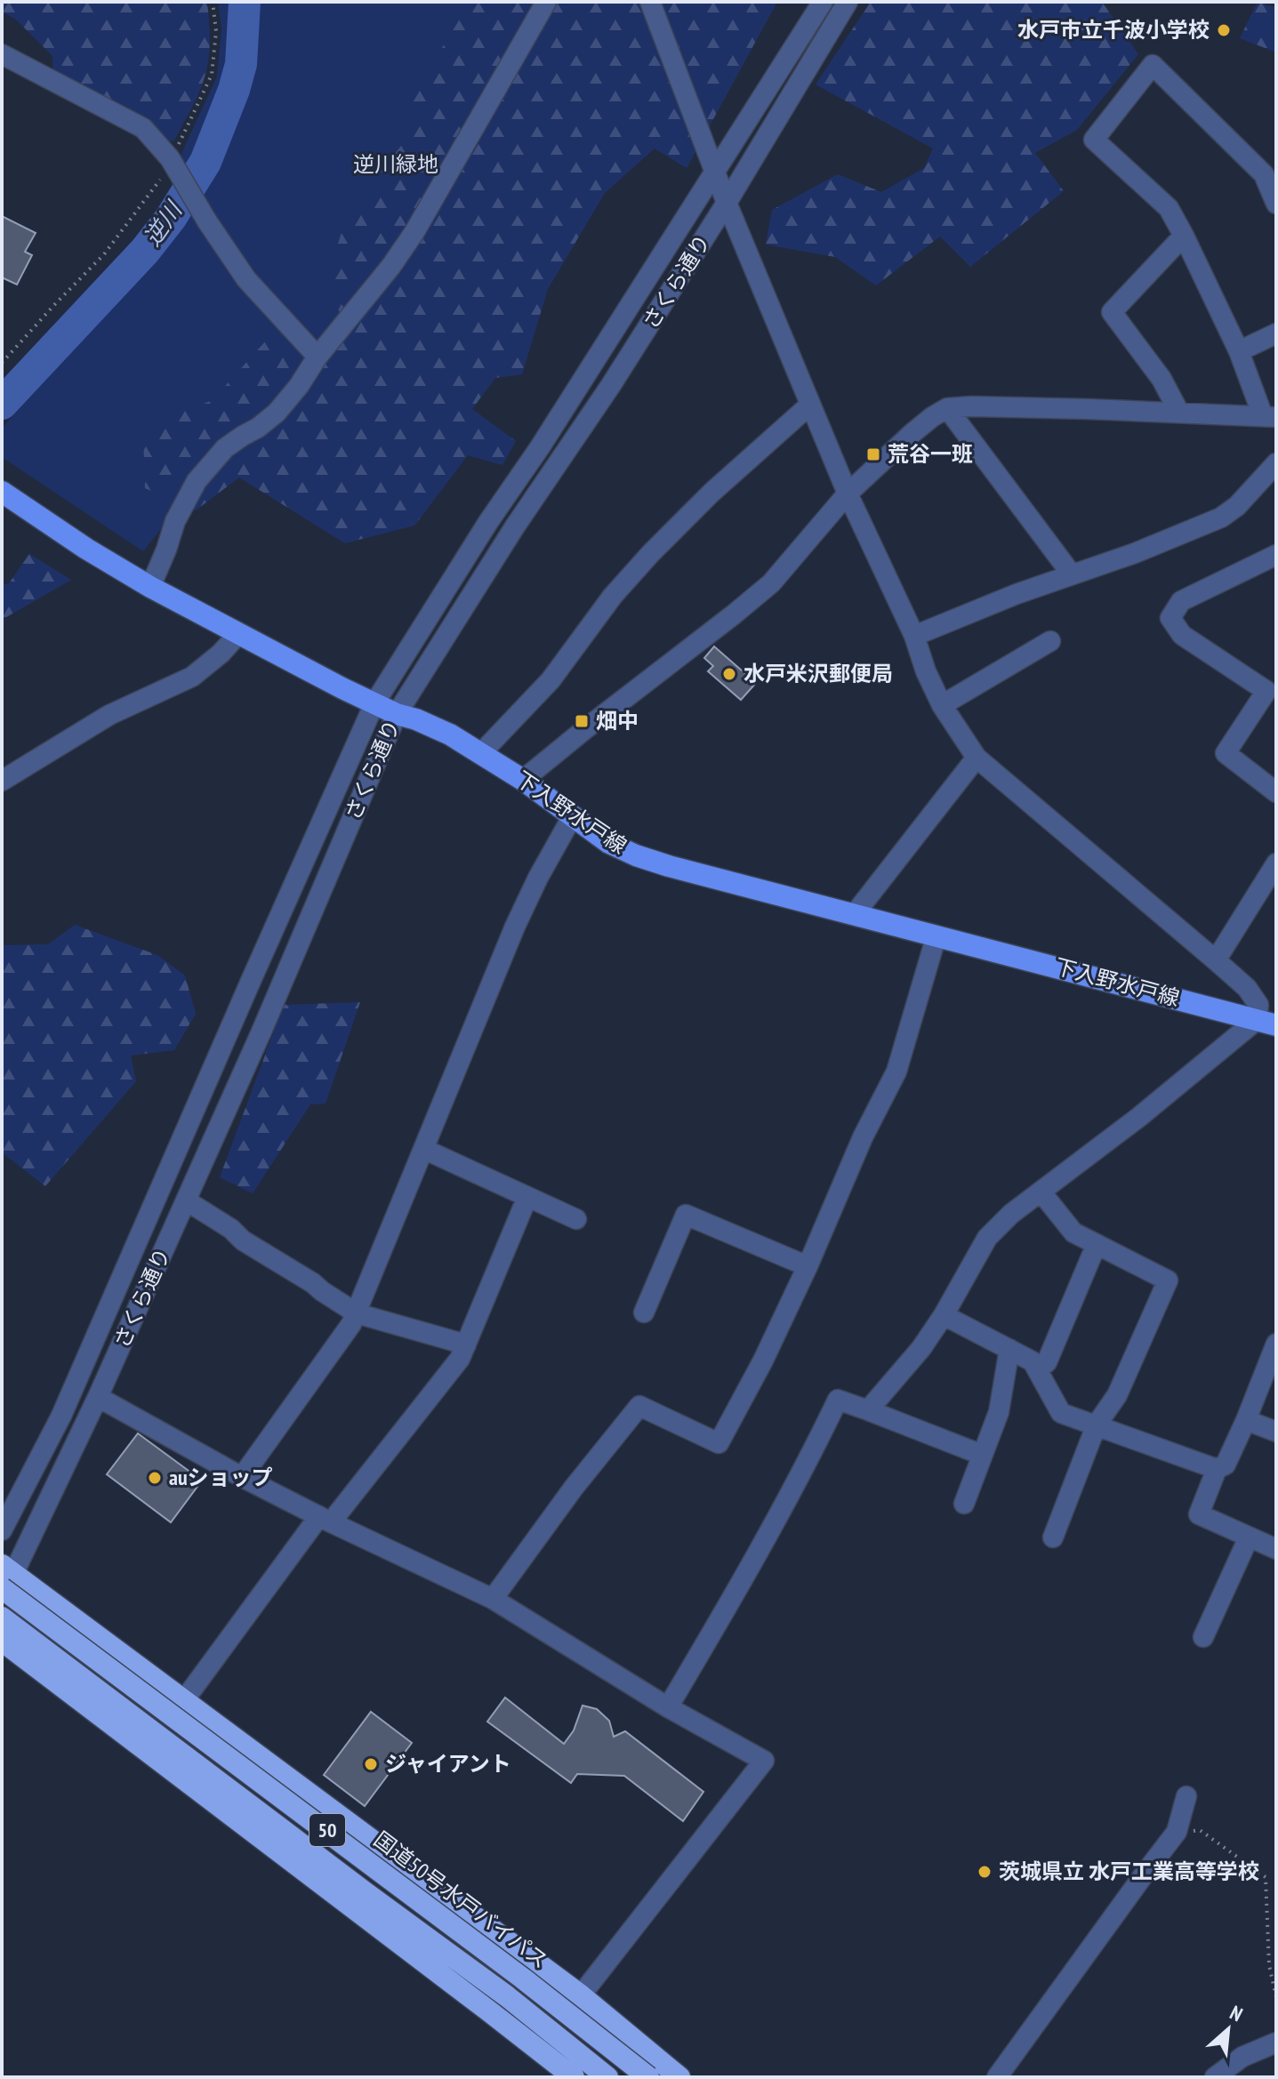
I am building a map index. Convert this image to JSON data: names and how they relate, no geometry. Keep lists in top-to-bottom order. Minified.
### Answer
{"streets":{"highway":["50","国道50号水戸バイパス"],"main road":["さくら通り","下入野水戸線"]},"crossings":[["さくら通り","下入野水戸線"],["さくら通り","国道50号水戸バイパス"]],"water":["逆川"],"parks":["逆川緑地"],"places":{"other":["水戸市立千波小学校","水戸米沢郵便局","auショップ","ジャイアント","茨城県立 水戸工業高等学校"],"transit":["荒谷一班","畑中"]},"north":"top right"}
